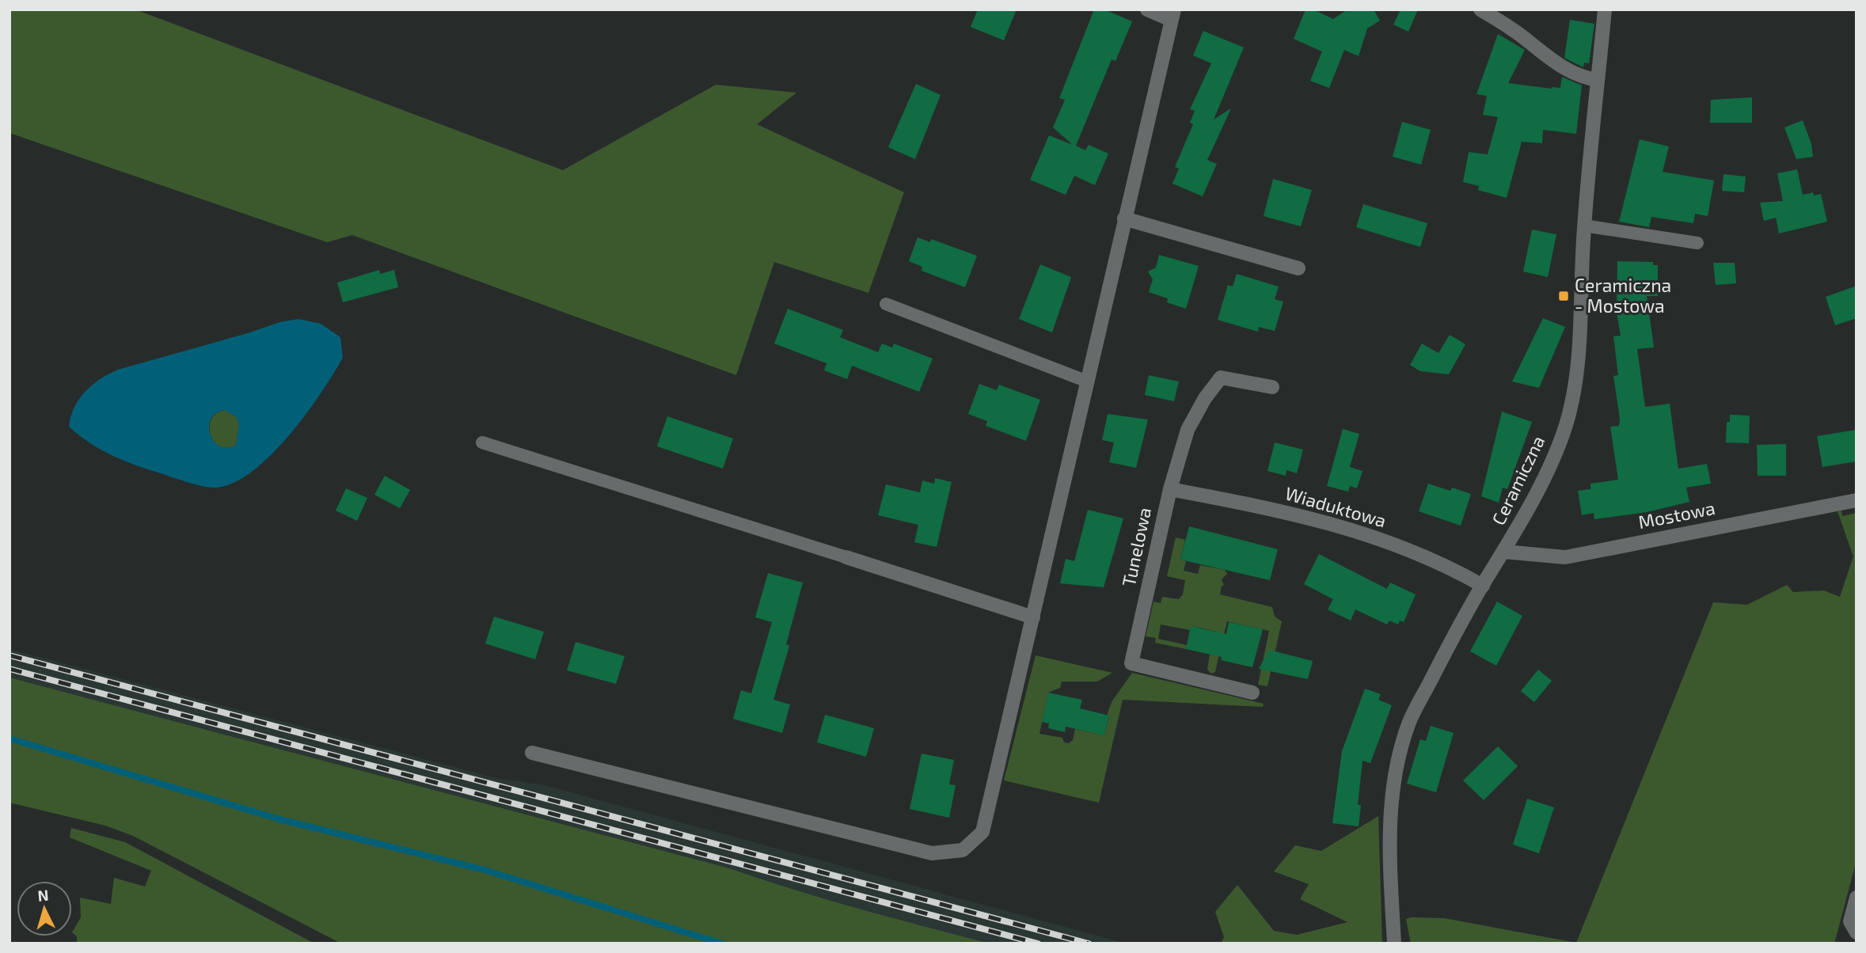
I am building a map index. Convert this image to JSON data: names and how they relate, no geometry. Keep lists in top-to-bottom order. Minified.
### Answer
{"streets":{"street":["Ceramiczna","Wiaduktowa","Mostowa","Tunelowa"]},"crossings":[["Ceramiczna","Wiaduktowa"],["Ceramiczna","Mostowa"],["Wiaduktowa","Tunelowa"]],"places":{"transit":["Ceramiczna - Mostowa"]},"north":"top"}
